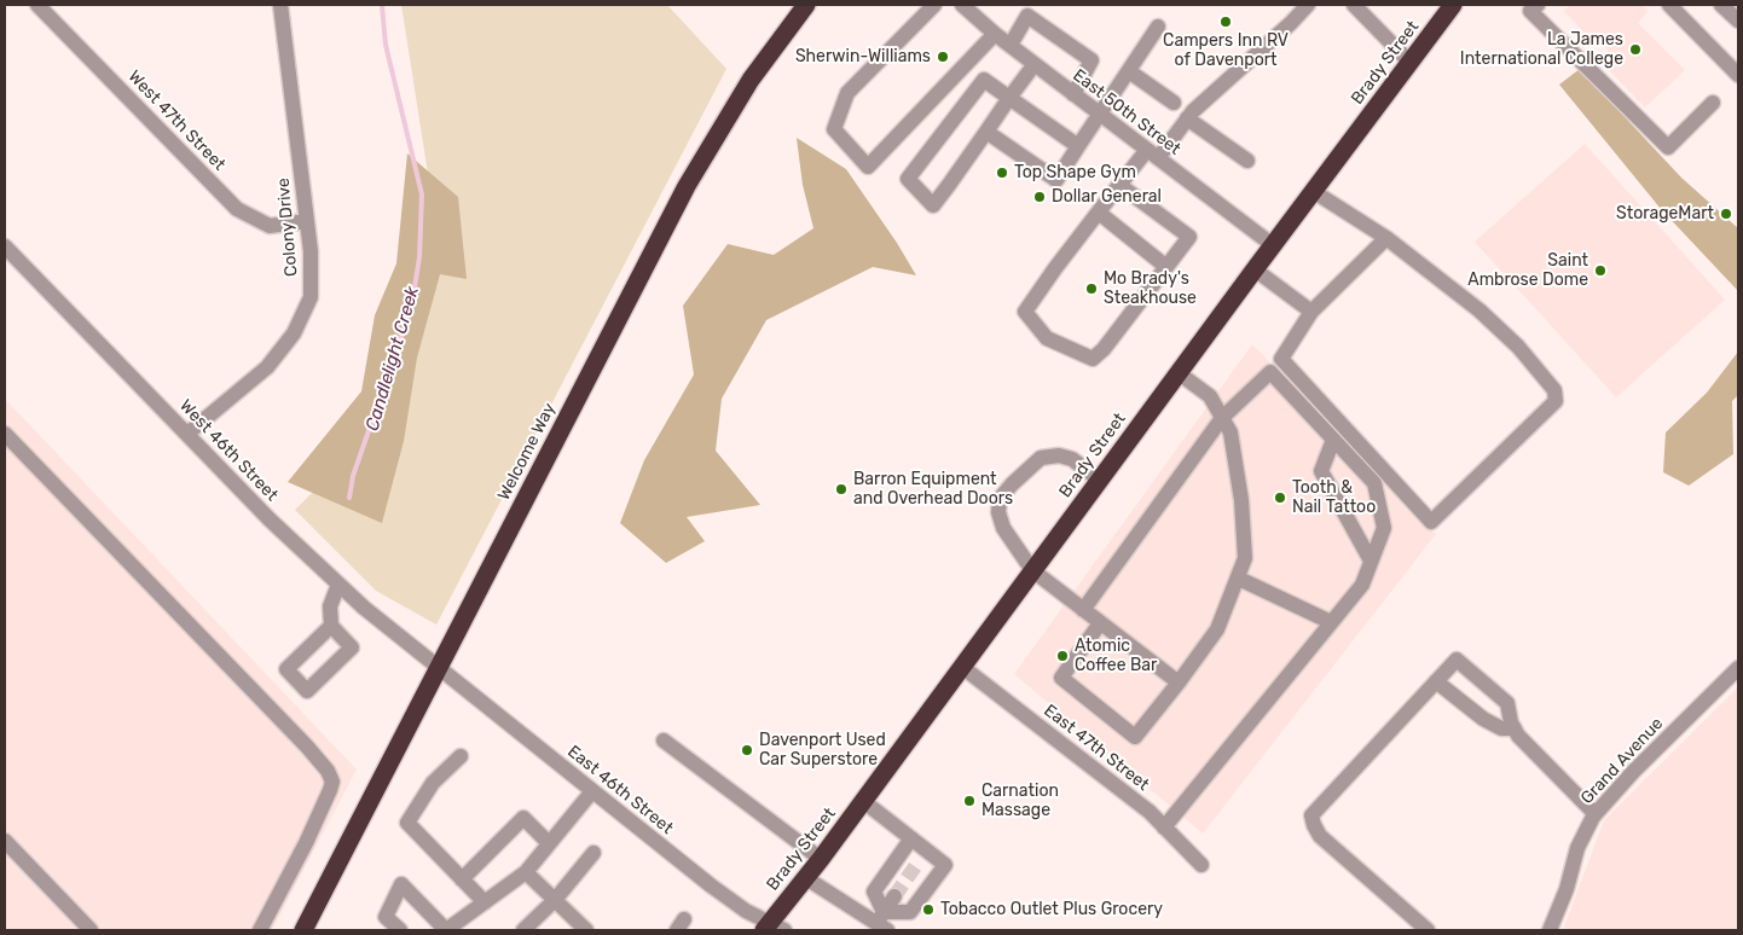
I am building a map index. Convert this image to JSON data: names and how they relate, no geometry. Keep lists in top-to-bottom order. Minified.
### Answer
{"streets":{"highway":["Brady Street","Welcome Way"],"street":["East 50th Street","West 47th Street","Colony Drive","West 46th Street","East 47th Street","Grand Avenue","East 46th Street"]},"crossings":[["Brady Street","East 50th Street"],["Brady Street","East 47th Street"],["Brady Street","East 46th Street"],["West 47th Street","Colony Drive"],["Colony Drive","West 46th Street"],["West 46th Street","Welcome Way"],["West 46th Street","East 46th Street"],["Welcome Way","East 46th Street"]],"water":["Candlelight Creek"],"places":["Campers Inn RV of Davenport","La James International College","Sherwin-Williams","Top Shape Gym","Dollar General","StorageMart","Saint Ambrose Dome","Mo Brady's Steakhouse","Barron Equipment and Overhead Doors","Tooth & Nail Tattoo","Atomic Coffee Bar","Davenport Used Car Superstore","Carnation Massage","Tobacco Outlet Plus Grocery"]}
